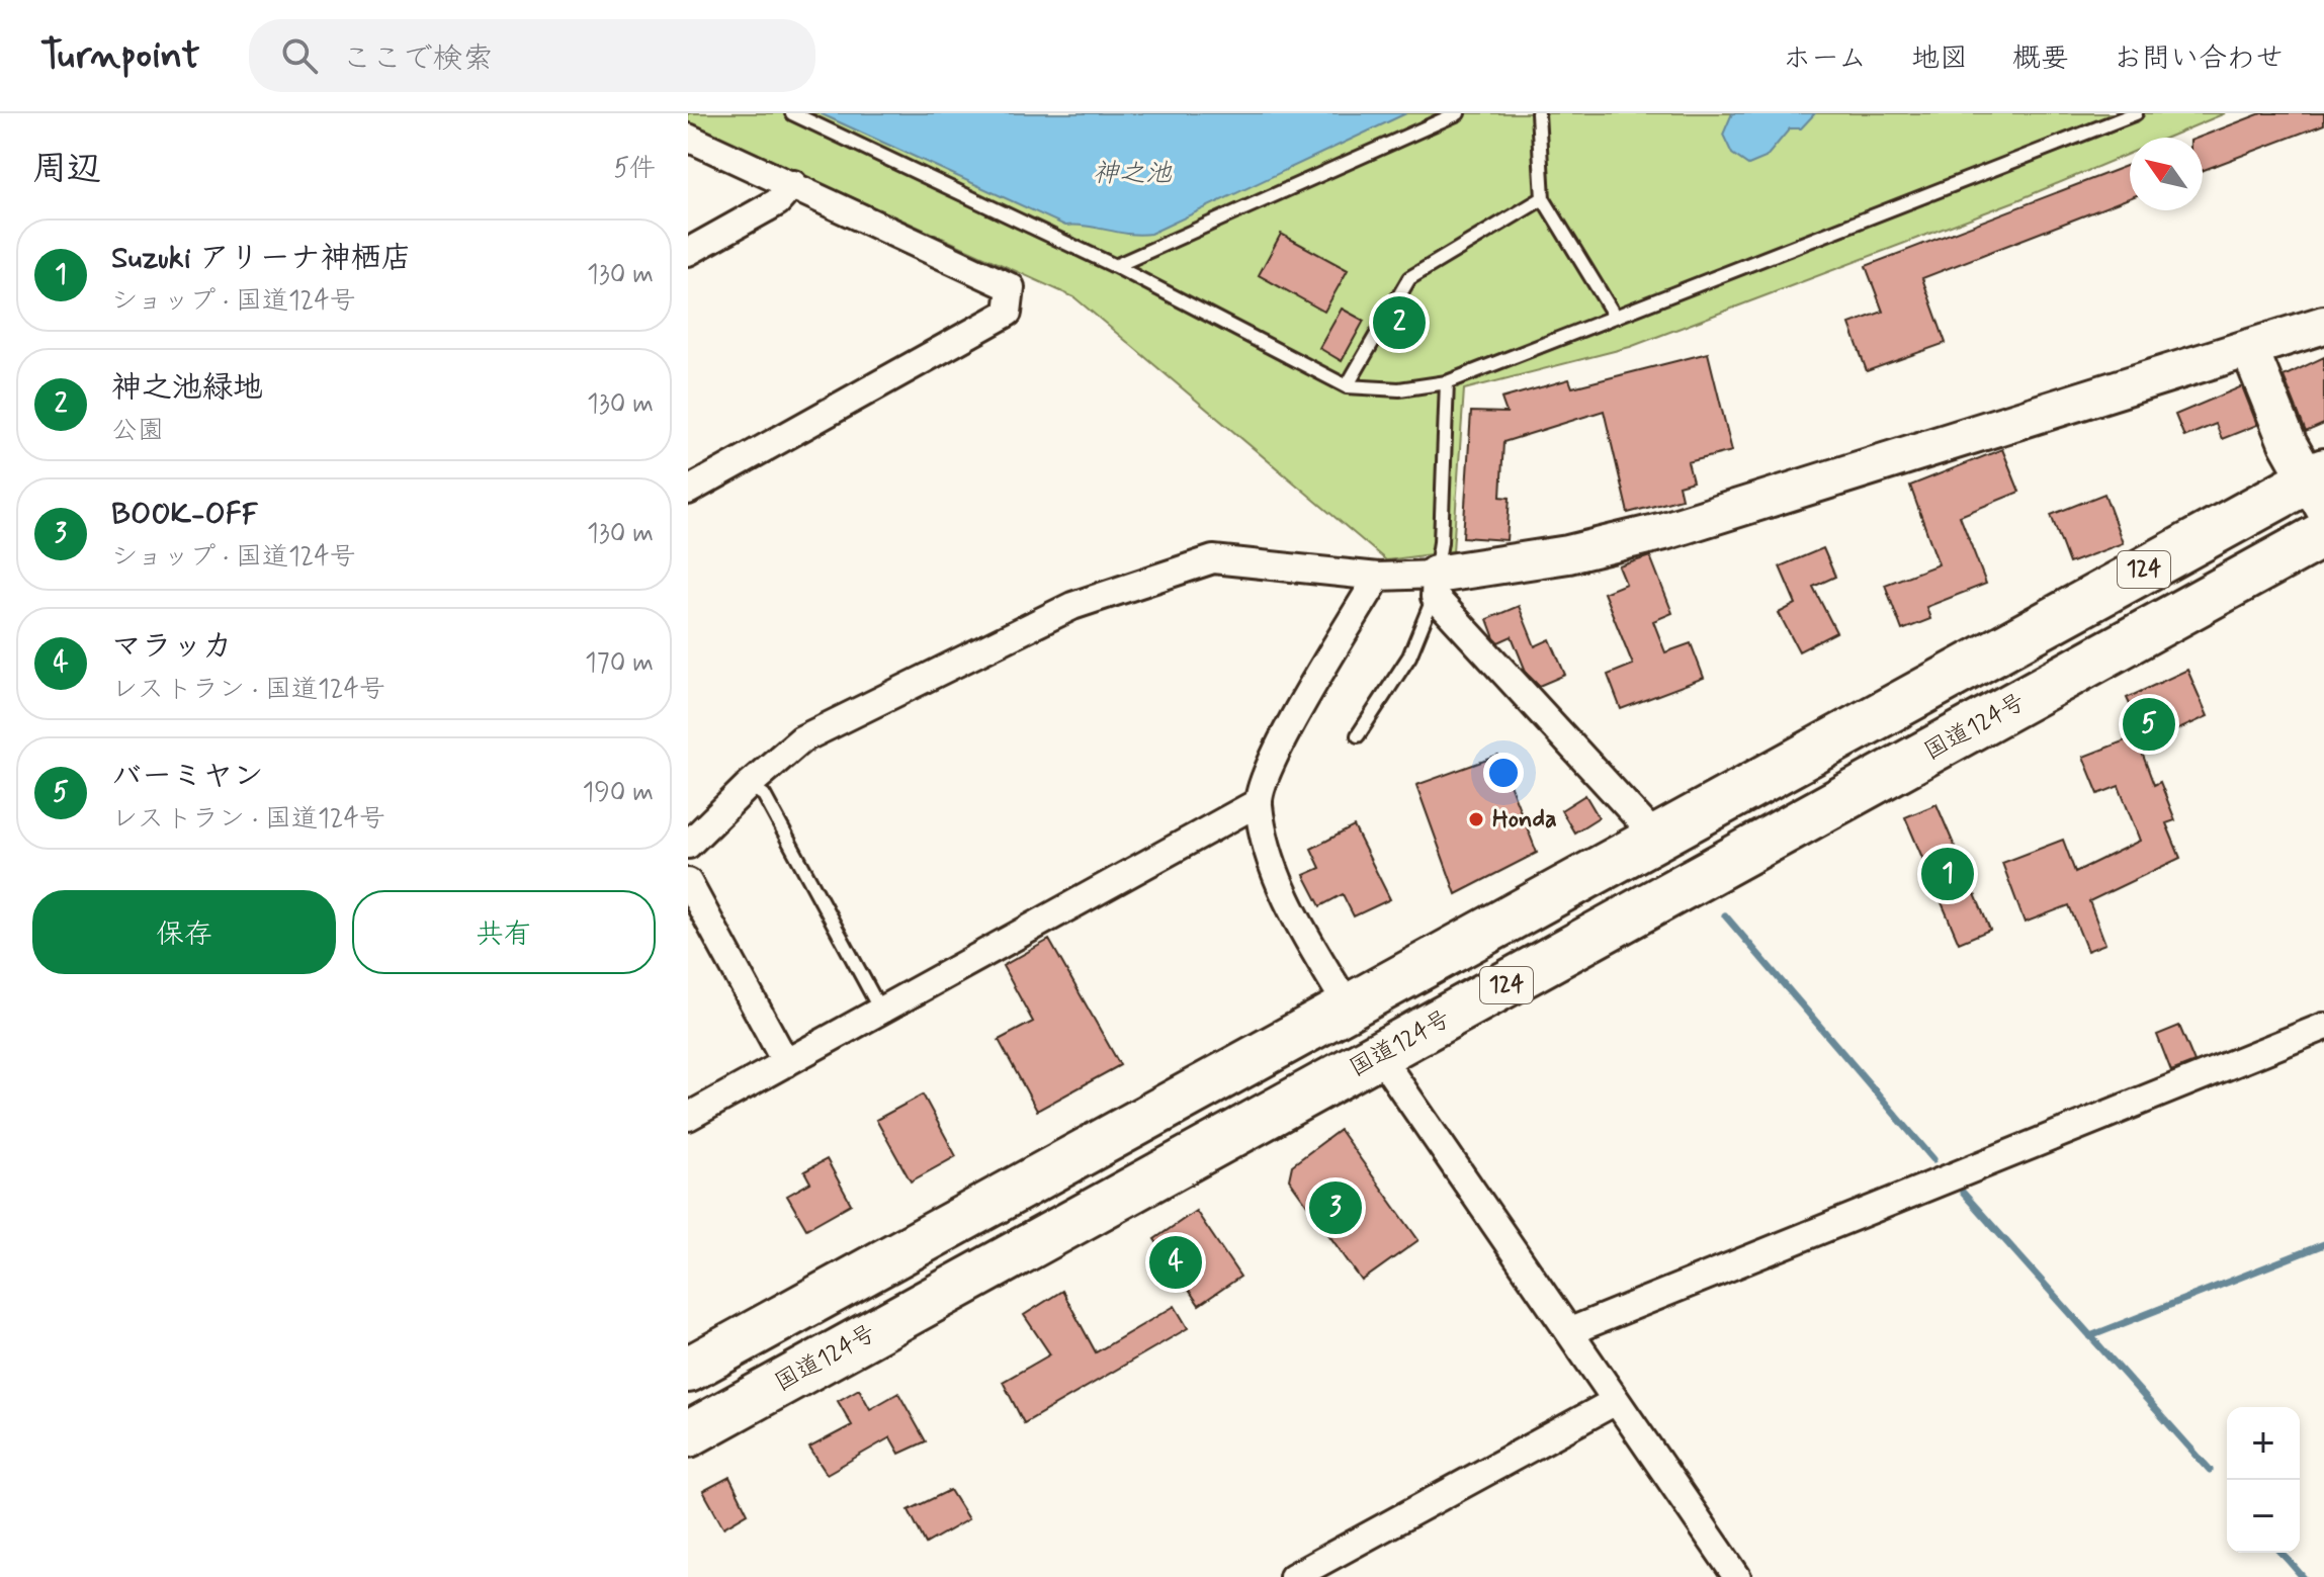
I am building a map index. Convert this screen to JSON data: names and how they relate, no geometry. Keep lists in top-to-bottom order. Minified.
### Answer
{"streets":{"highway":["124","国道124号"]},"water":["神之池"],"places":["Honda"],"north":"top left","page":{"header":"Turnpoint","search":"ここで検索","nav":["ホーム","地図","概要","お問い合わせ"],"heading":["周辺","5件"],"list":[{"mark":"1","name":"Suzuki アリーナ神栖店","note":"ショップ · 国道124号","value":"130 m"},{"mark":"2","name":"神之池緑地","note":"公園","value":"130 m"},{"mark":"3","name":"BOOK-OFF","note":"ショップ · 国道124号","value":"130 m"},{"mark":"4","name":"マラッカ","note":"レストラン · 国道124号","value":"170 m"},{"mark":"5","name":"バーミヤン","note":"レストラン · 国道124号","value":"190 m"}],"pins":["2","5","1","3","4"],"buttons":["保存","共有"],"map_buttons":["+","−"]}}
